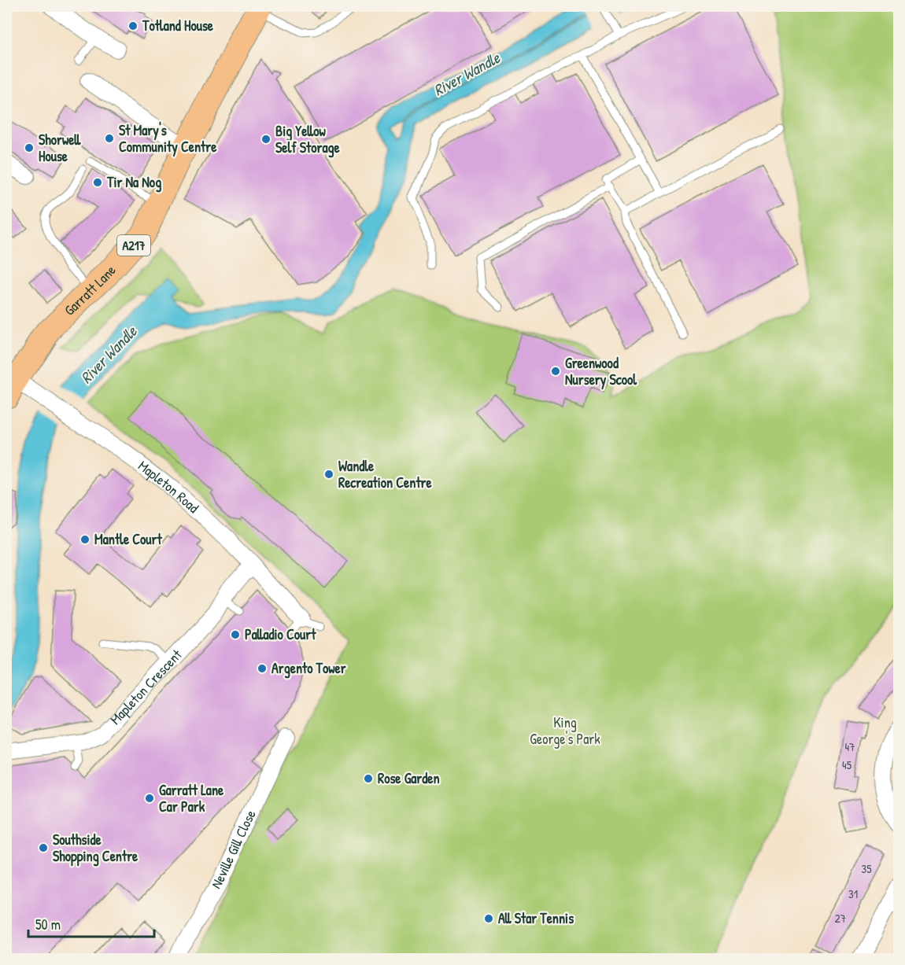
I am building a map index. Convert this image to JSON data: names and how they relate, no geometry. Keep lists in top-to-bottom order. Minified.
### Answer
{"streets":{"main road":["A217","Garratt Lane"],"street":["Mapleton Road","Mapleton Crescent","Neville Gill Close"]},"crossings":[["Garratt Lane","Mapleton Road"],["Mapleton Road","Mapleton Crescent"]],"water":["River Wandle"],"parks":["King George's Park"],"places":["Totland House","St Mary's Community Centre","Big Yellow Self Storage","Shorwell House","Tir Na Nog","Greenwood Nursery Scool","Wandle Recreation Centre","Mantle Court","Palladio Court","Argento Tower","Rose Garden","Garratt Lane Car Park","Southside Shopping Centre","All Star Tennis"],"house_numbers":["47","45","35","31","27"],"scale_bar":"50 m"}
